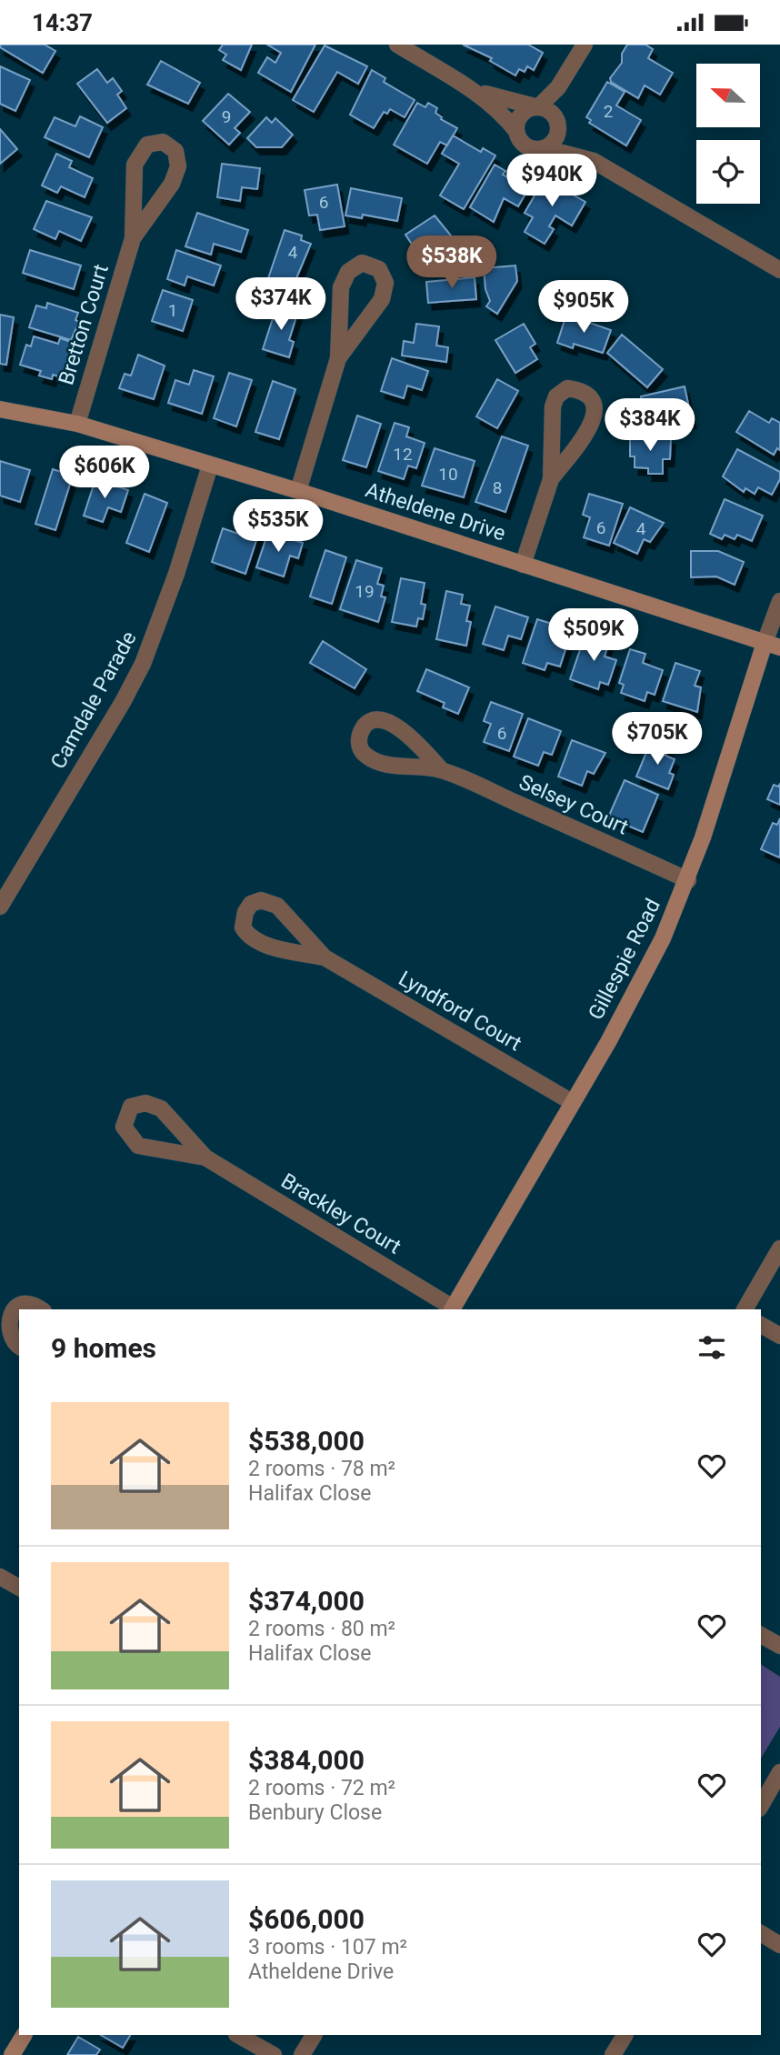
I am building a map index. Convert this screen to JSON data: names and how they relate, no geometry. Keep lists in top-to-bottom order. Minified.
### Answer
{"streets":{"street":["Bretton Court","Atheldene Drive","Camdale Parade","Selsey Court","Gillespie Road","Lyndford Court","Brackley Court"]},"crossings":[["Bretton Court","Atheldene Drive"],["Atheldene Drive","Camdale Parade"],["Atheldene Drive","Gillespie Road"],["Selsey Court","Gillespie Road"],["Gillespie Road","Lyndford Court"],["Gillespie Road","Brackley Court"]],"house_numbers":["2","9","6","4","1","12","10","8","6","4","19","6"],"north":"left","page":{"status":"14:37","price":["$940K","$538K","$374K","$905K","$384K","$606K","$535K","$509K","$705K"],"heading":"9 homes","list":[{"name":"$538,000","note":"2 rooms · 78 m² · Halifax Close"},{"name":"$374,000","note":"2 rooms · 80 m² · Halifax Close"},{"name":"$384,000","note":"2 rooms · 72 m² · Benbury Close"},{"name":"$606,000","note":"3 rooms · 107 m² · Atheldene Drive"}]}}
